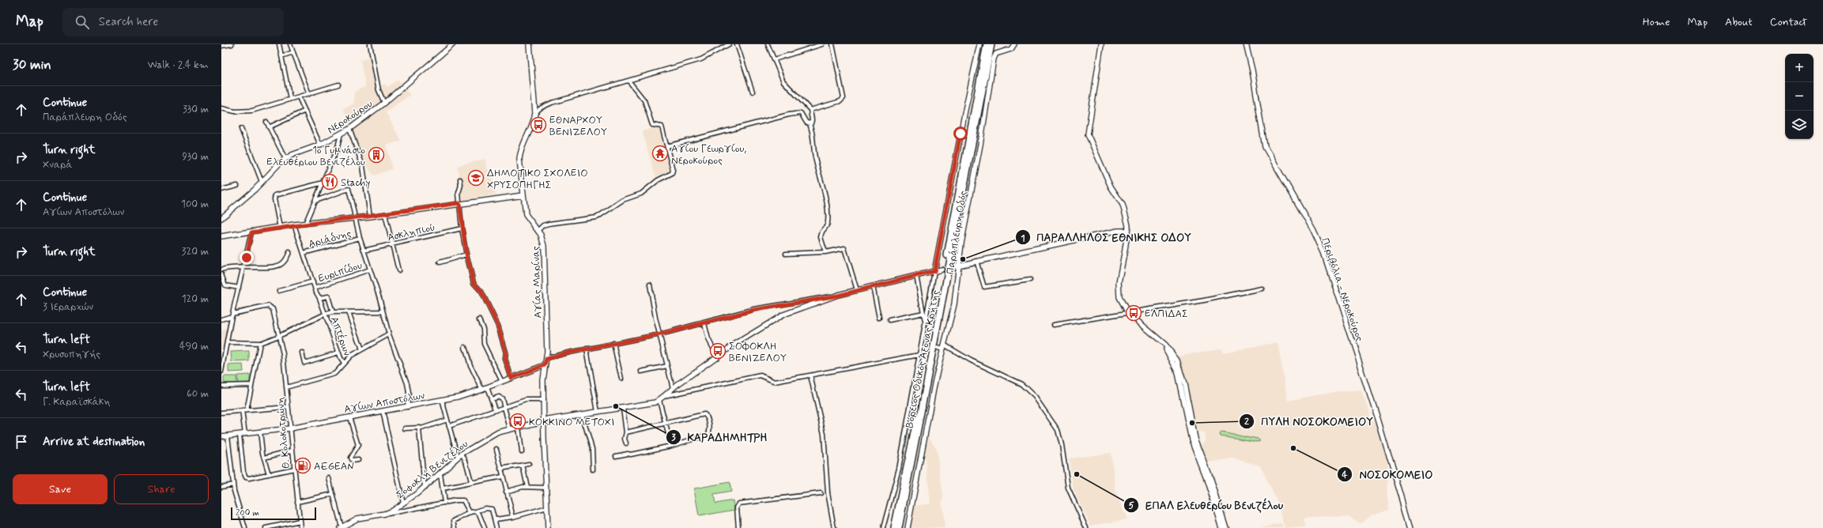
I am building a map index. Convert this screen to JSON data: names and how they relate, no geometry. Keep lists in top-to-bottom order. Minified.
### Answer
{"streets":{"highway":["Βόρειος Οδικός Άξονας Κρήτης"],"street":["Νεροκούρου","Ασκληπιού","Παράπλευρη Οδός","Αριάδνης","Ευριπίδου","Αγίας Μαρίνας","Περιβόλια - Νεροκούρος","Απτέρων","Αγίων Αποστόλων","Θ. Κολοκοτρώνη","Σοφοκλή Βενιζέλου"]},"crossings":[["Παράπλευρη Οδός","Σοφοκλή Βενιζέλου"],["Αριάδνης","Απτέρων"],["Ευριπίδου","Απτέρων"],["Αγίας Μαρίνας","Αγίων Αποστόλων"],["Αγίας Μαρίνας","Σοφοκλή Βενιζέλου"],["Αγίων Αποστόλων","Θ. Κολοκοτρώνη"]],"places":{"bus stop":["ΕΘΝΑΡΧΟΥ ΒΕΝΙΖΕΛΟΥ","ΕΛΠΙΔΑΣ","ΣΟΦΟΚΛΗ ΒΕΝΙΖΕΛΟΥ","ΚΟΚΚΙΝΟ ΜΕΤΟΧΙ"],"temple":["Αγίου Γεωργίου, Νεροκούρος"],"building":["1ο Γυμνάσιο Ελευθέριου Βενιζέλου"],"school or university":["ΔΗΜΟΤΙΚΟ ΣΧΟΛΕΙΟ ΧΡΥΣΟΠΗΓΗΣ"],"restaurant":["Stachy"],"other":["ΠΑΡΑΛΛΗΛΟΣ ΕΘΝΙΚΗΣ ΟΔΟΥ","ΚΑΡΑΔΗΜΗΤΡΗ","ΠΥΛΗ ΝΟΣΟΚΟΜΕΙΟΥ","ΝΟΣΟΚΟΜΕΙΟ","ΕΠΑΛ Ελευθερίου Βενιζέλου"],"fuel station":["AEGEAN"]},"scale_bar":"200 m","page":{"header":"Map","search":"Search here","nav":["Home","Map","About","Contact"],"heading":["30 min","Walk · 2.4 km"],"map_buttons":["+","−"],"list":[["Continue","Παράπλευρη Οδός","330 m"],["Turn right","Χναρά","930 m"],["Continue","Αγίων Αποστόλων","100 m"],["Turn right","320 m"],["Continue","3 Ιεραρχών","120 m"],["Turn left","Χρυσοπηγής","490 m"],["Turn left","Γ. Καραϊσκάκη","60 m"],"Arrive at destination"],"buttons":["Save","Share"],"scale":"200 m"}}
